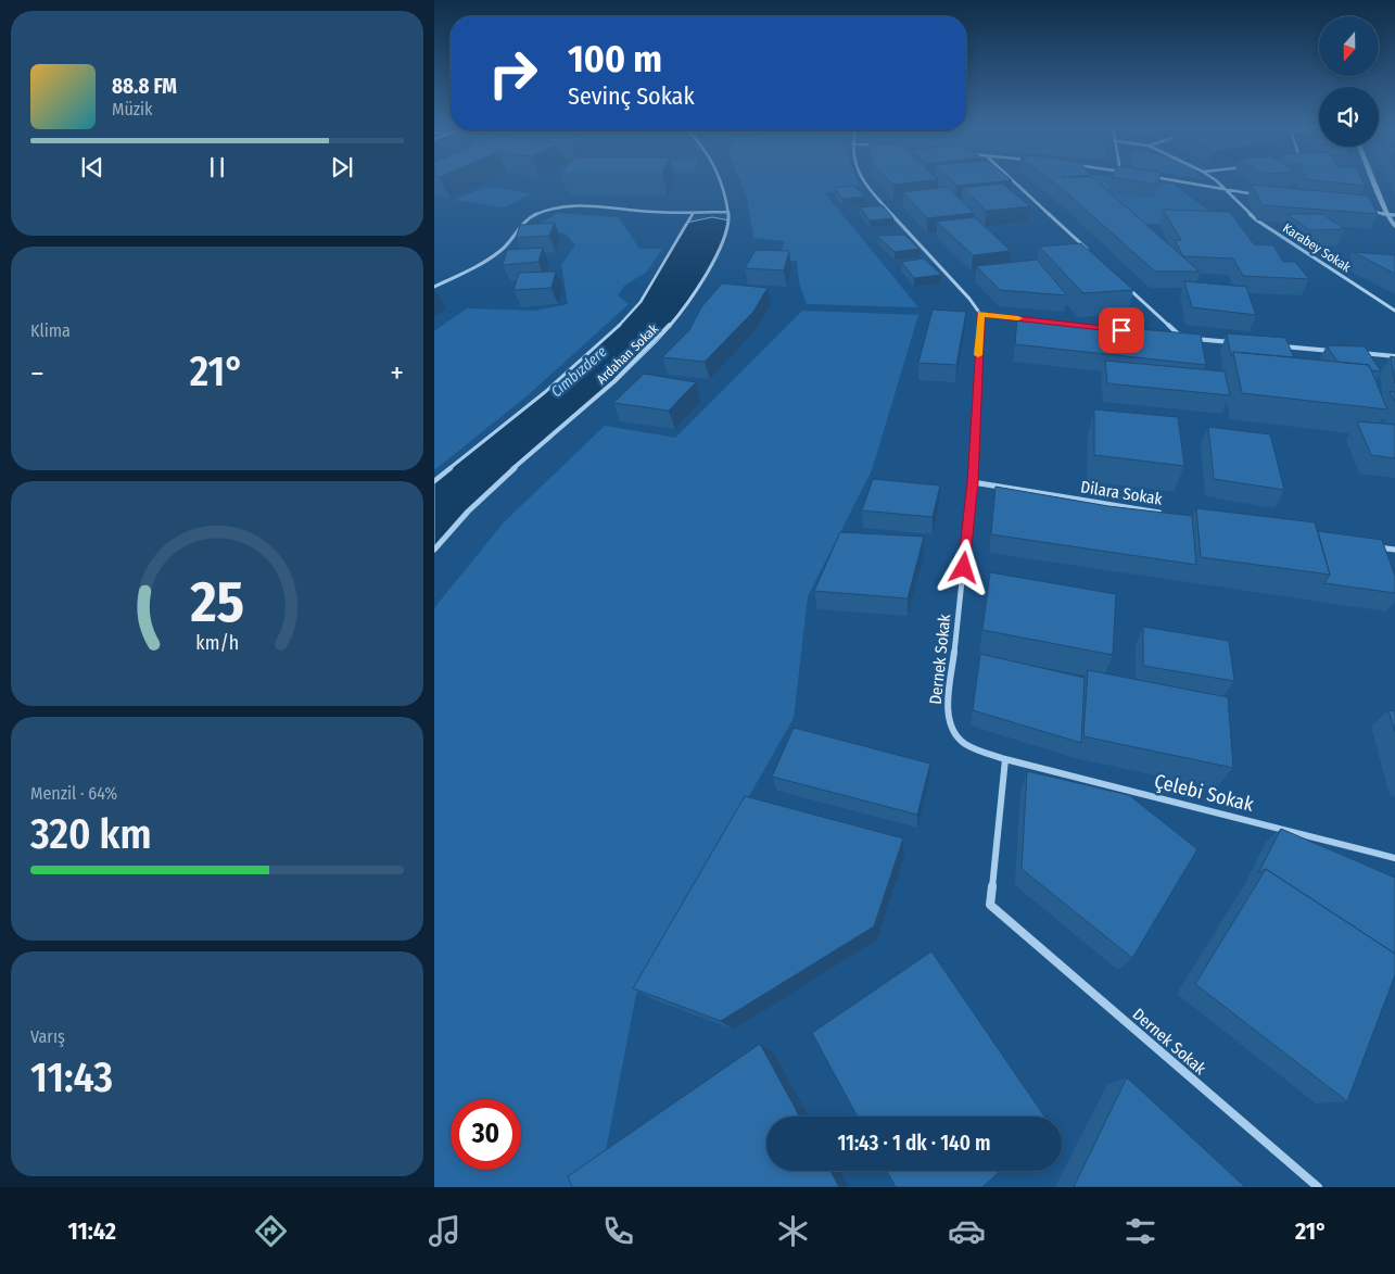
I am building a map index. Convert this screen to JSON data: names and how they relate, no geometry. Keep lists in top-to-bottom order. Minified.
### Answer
{"streets":{"street":["Karabey Sokak","Ardahan Sokak","Dilara Sokak","Dernek Sokak","Çelebi Sokak"]},"crossings":[["Dilara Sokak","Dernek Sokak"],["Dernek Sokak","Çelebi Sokak"]],"water":["Cımbızdere"],"north":"bottom","page":{"turn":["100 m","Sevinç Sokak"],"song":["88.8 FM","Müzik"],"tile":["Klima",["Menzil · 64%","320 km"],["Varış","11:43"]],"heat":["−","21°","+"],"limit":"30","trip":"11:43 · 1 dk · 140 m","tabs":["11:42","21°"],"gauge":["25","km/h"]}}
